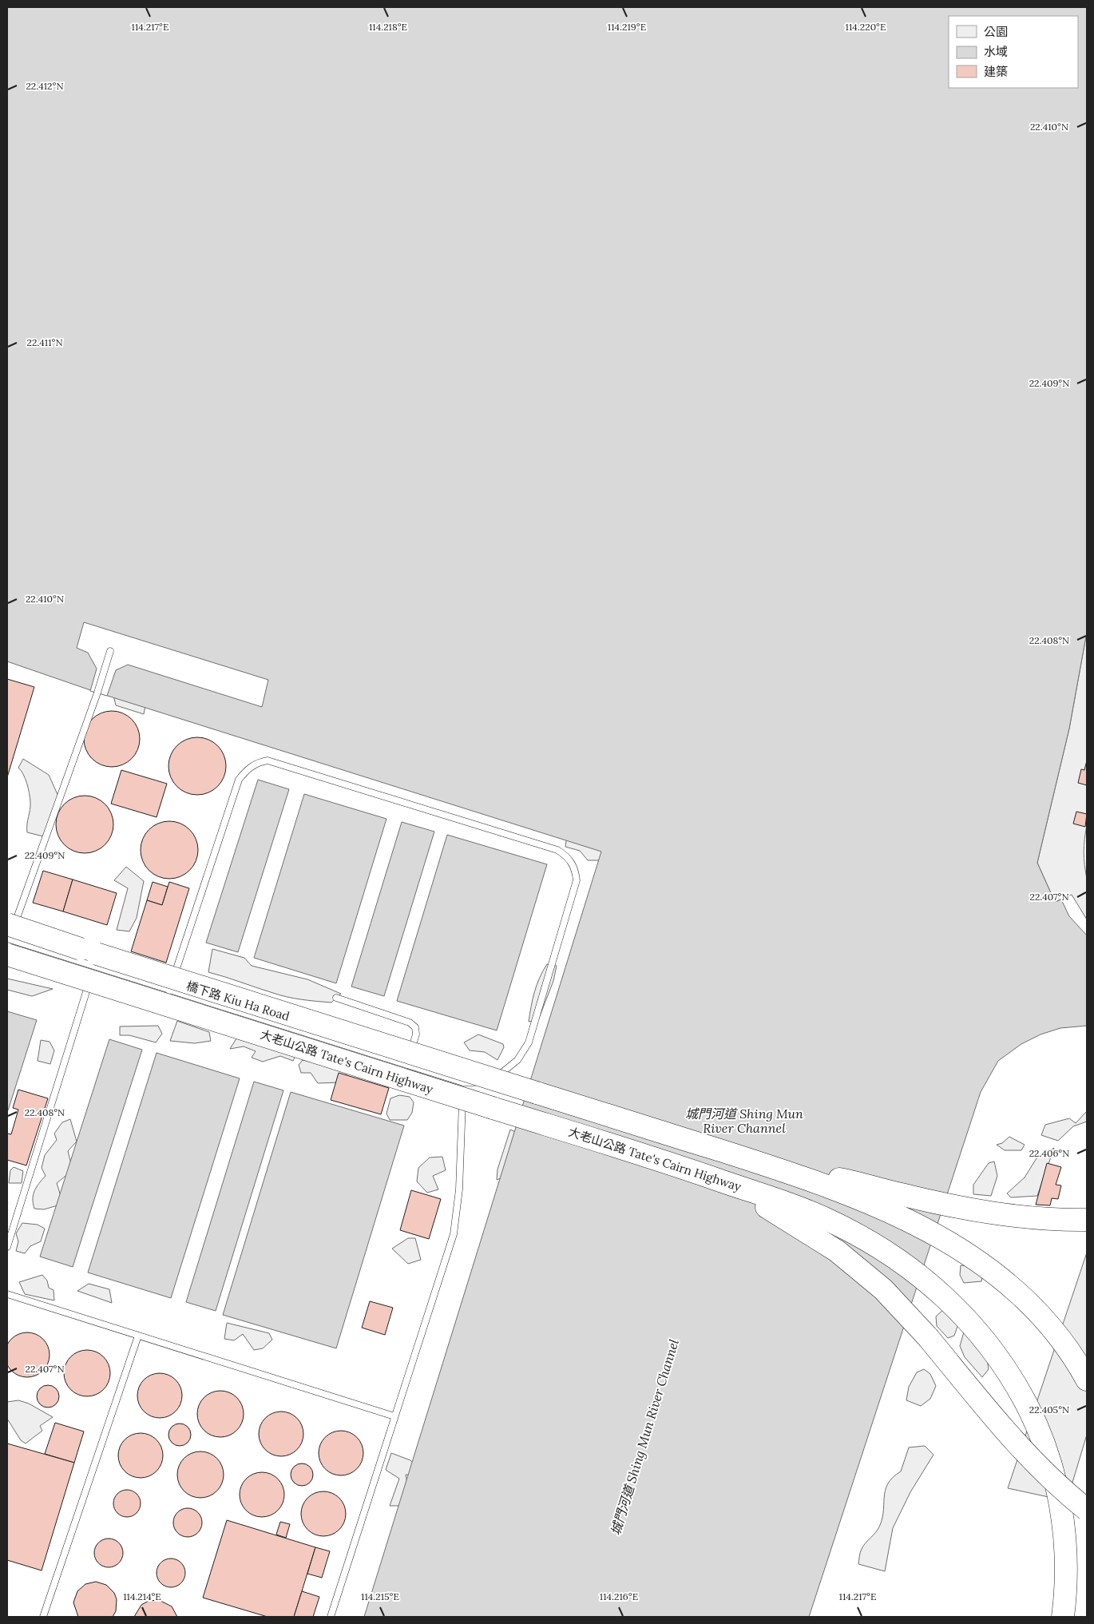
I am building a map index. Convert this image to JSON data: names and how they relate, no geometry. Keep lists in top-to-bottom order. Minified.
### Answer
{"streets":{"highway":["大老山公路 Tate's Cairn Highway"],"lane":["橋下路 Kiu Ha Road"]},"crossings":[["橋下路 Kiu Ha Road","大老山公路 Tate's Cairn Highway"]],"water":["城門河道 Shing Mun River Channel"],"legend":["公園","水域","建築"],"coordinates":["114.218°E","114.217°E","114.219°E","114.220°E","22.412°N","22.410°N","22.411°N","22.409°N","22.408°N","22.407°N","22.406°N","22.405°N","114.214°E","114.215°E","114.216°E"]}
